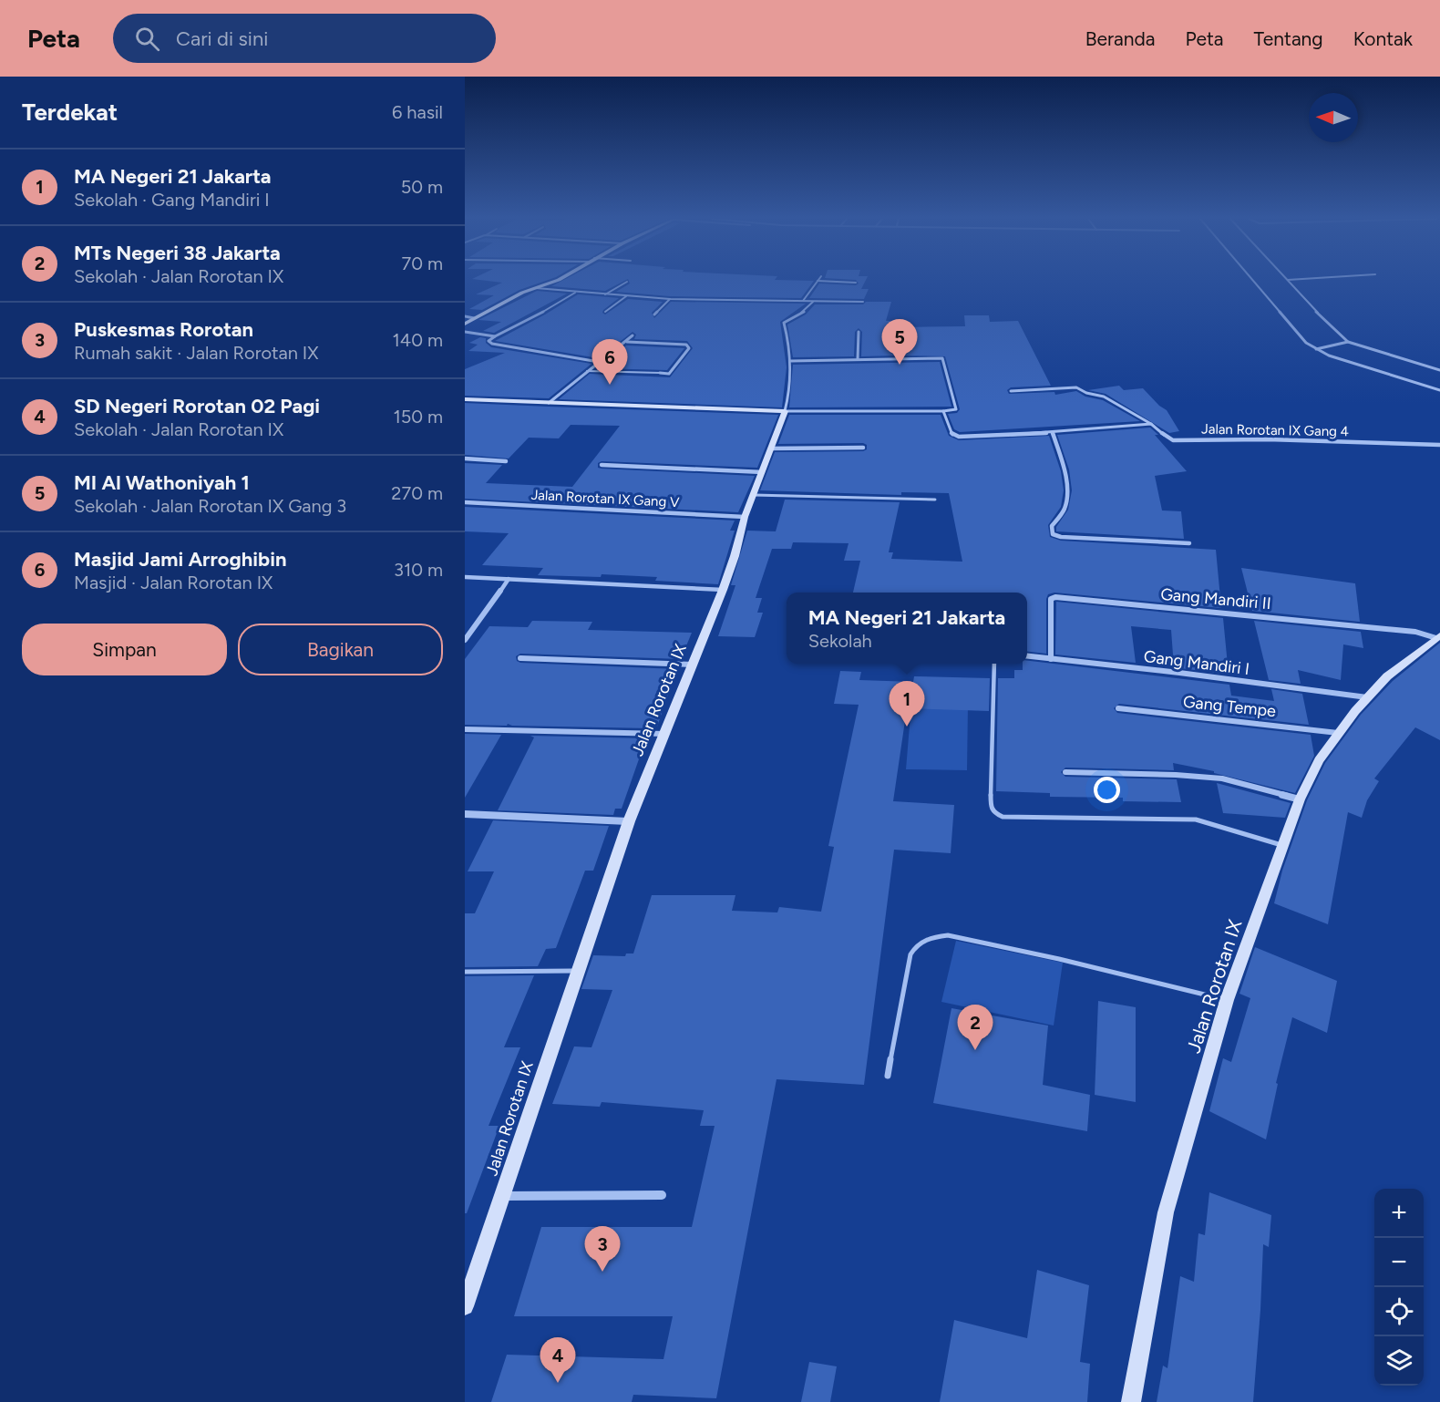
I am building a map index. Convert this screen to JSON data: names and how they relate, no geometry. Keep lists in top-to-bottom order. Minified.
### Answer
{"streets":{"street":["Jalan Rorotan IX Gang 4","Jalan Rorotan IX Gang V","Gang Mandiri II","Gang Mandiri I","Jalan Rorotan IX","Gang Tempe"]},"crossings":[["Jalan Rorotan IX Gang V","Jalan Rorotan IX"],["Gang Mandiri II","Gang Mandiri I"],["Gang Mandiri II","Jalan Rorotan IX"],["Gang Mandiri I","Jalan Rorotan IX"],["Jalan Rorotan IX","Gang Tempe"]],"north":"left","page":{"header":"Peta","search":"Cari di sini","nav":["Beranda","Peta","Tentang","Kontak"],"heading":["Terdekat","6 hasil"],"list":[{"mark":"1","name":"MA Negeri 21 Jakarta","note":"Sekolah · Gang Mandiri I","value":"50 m"},{"mark":"2","name":"MTs Negeri 38 Jakarta","note":"Sekolah · Jalan Rorotan IX","value":"70 m"},{"mark":"3","name":"Puskesmas Rorotan","note":"Rumah sakit · Jalan Rorotan IX","value":"140 m"},{"mark":"4","name":"SD Negeri Rorotan 02 Pagi","note":"Sekolah · Jalan Rorotan IX","value":"150 m"},{"mark":"5","name":"MI Al Wathoniyah 1","note":"Sekolah · Jalan Rorotan IX Gang 3","value":"270 m"},{"mark":"6","name":"Masjid Jami Arroghibin","note":"Masjid · Jalan Rorotan IX","value":"310 m"}],"pins":["5","6","1","2","3","4"],"popup":["MA Negeri 21 Jakarta","Sekolah"],"buttons":["Simpan","Bagikan"],"map_buttons":["+","−"]}}
